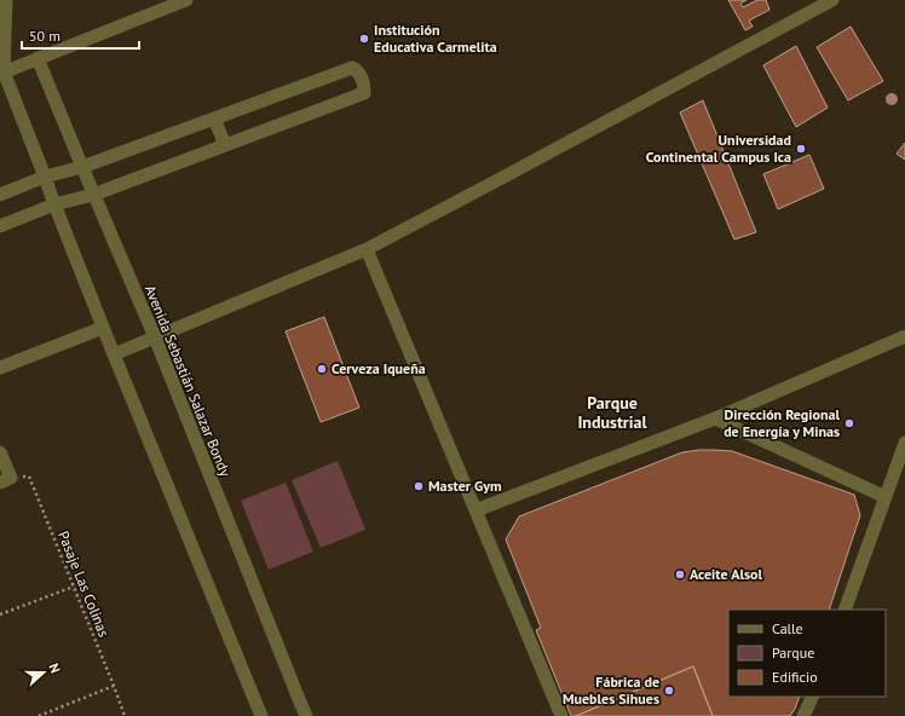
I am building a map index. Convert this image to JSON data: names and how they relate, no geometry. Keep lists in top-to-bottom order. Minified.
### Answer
{"streets":{"street":["Avenida Sebastián Salazar Bondy"],"path":["Pasaje Las Colinas"]},"districts":["Parque Industrial"],"places":["Institución Educativa Carmelita","Universidad Continental Campus Ica","Cerveza Iqueña","Dirección Regional de Energía y Minas","Master Gym","Aceite Alsol","Fábrica de Muebles Sihues"],"legend":["Calle","Parque","Edificio"],"scale_bar":"50 m","north":"right"}
